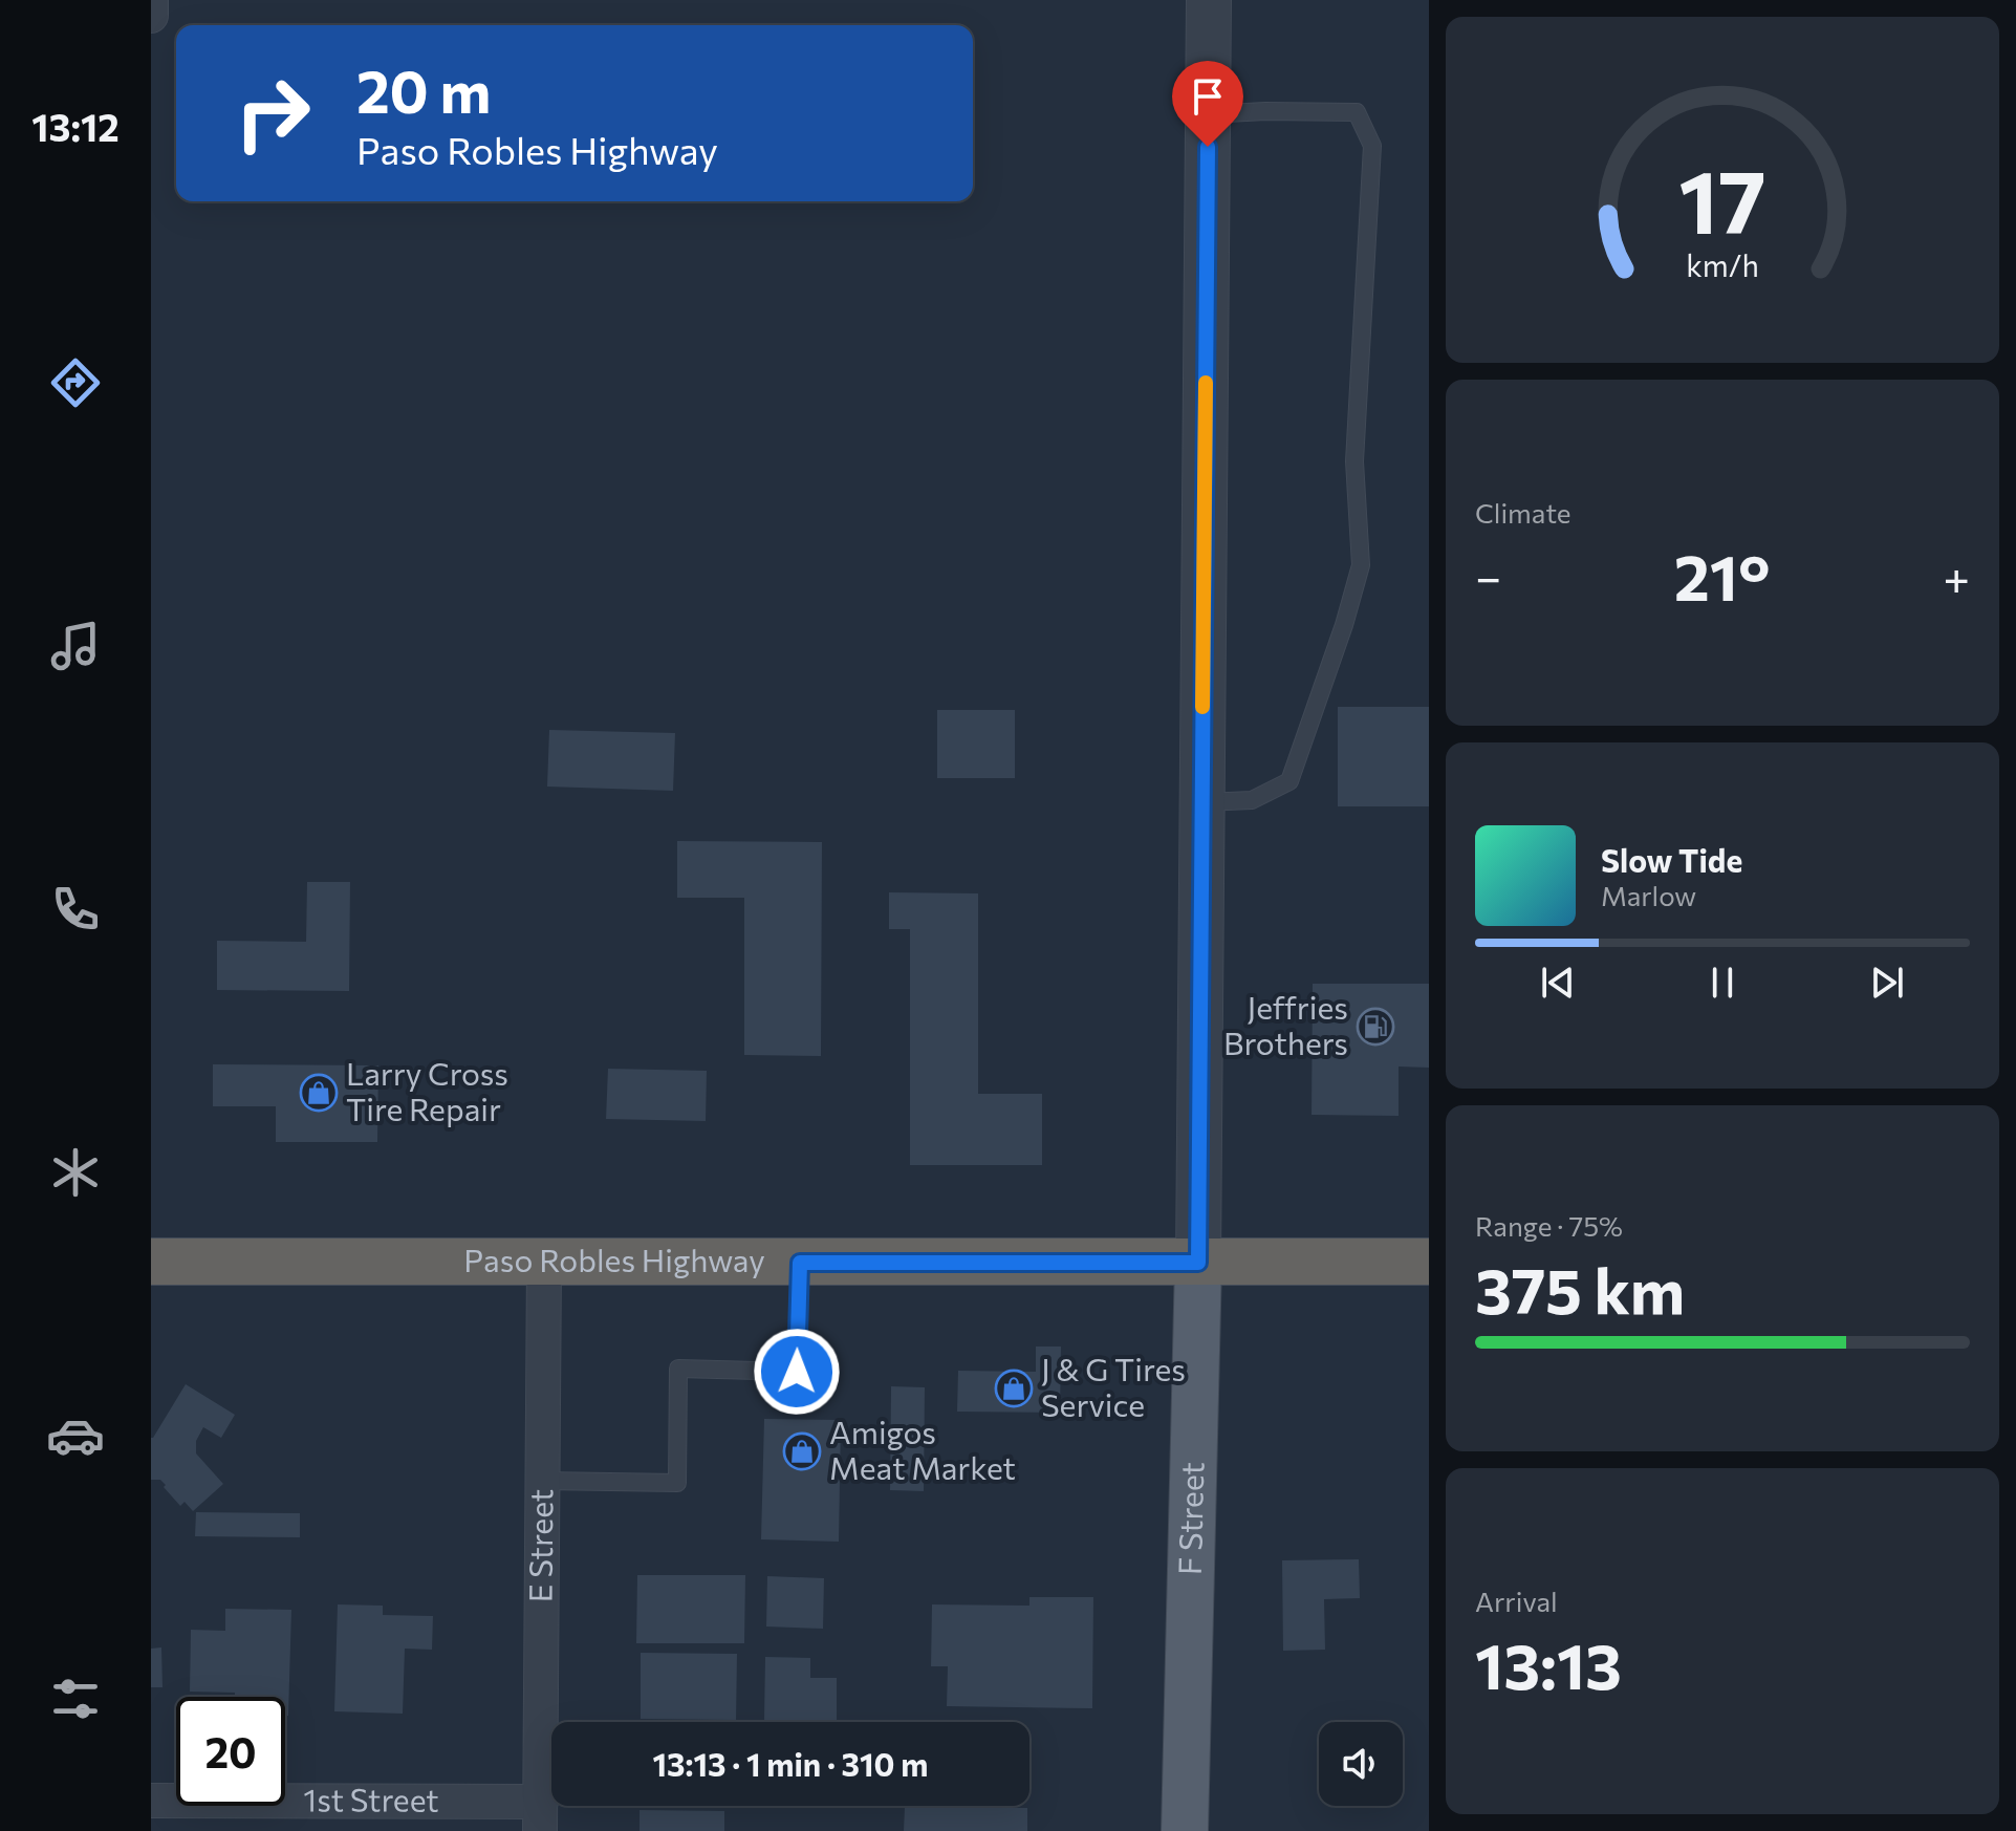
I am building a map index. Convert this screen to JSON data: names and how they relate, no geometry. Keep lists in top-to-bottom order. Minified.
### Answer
{"streets":{"highway":["Paso Robles Highway"],"main road":["F Street"],"street":["E Street","1st Street"]},"crossings":[["Paso Robles Highway","F Street"],["Paso Robles Highway","E Street"],["E Street","1st Street"]],"places":{"fuel station":["Jeffries Brothers"],"shop":["Larry Cross Tire Repair","J & G Tires Service","Amigos Meat Market"]},"page":{"tabs":"13:12","turn":["20 m","Paso Robles Highway"],"tile":["Climate",["Range · 75%","375 km"],["Arrival","13:13"]],"heat":["−","21°","+"],"song":["Slow Tide","Marlow"],"limit":"20","trip":"13:13 · 1 min · 310 m","gauge":["17","km/h"]}}
